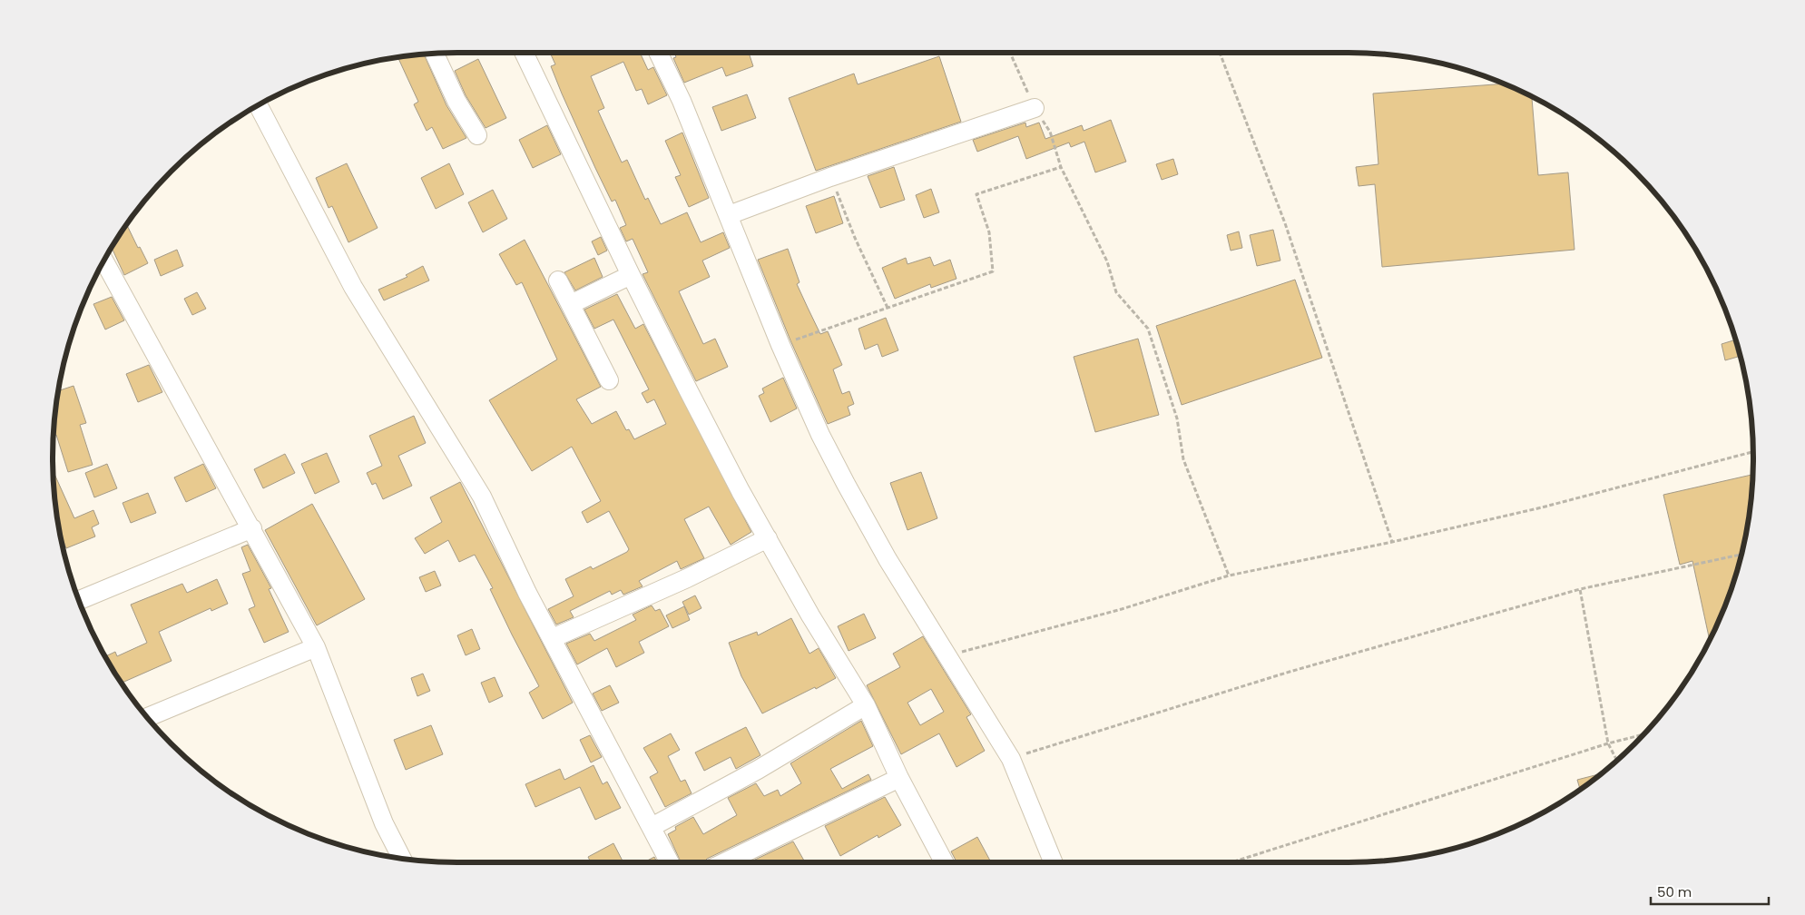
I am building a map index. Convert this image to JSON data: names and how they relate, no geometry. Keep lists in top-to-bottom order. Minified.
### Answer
{"scale_bar":"50 m"}
